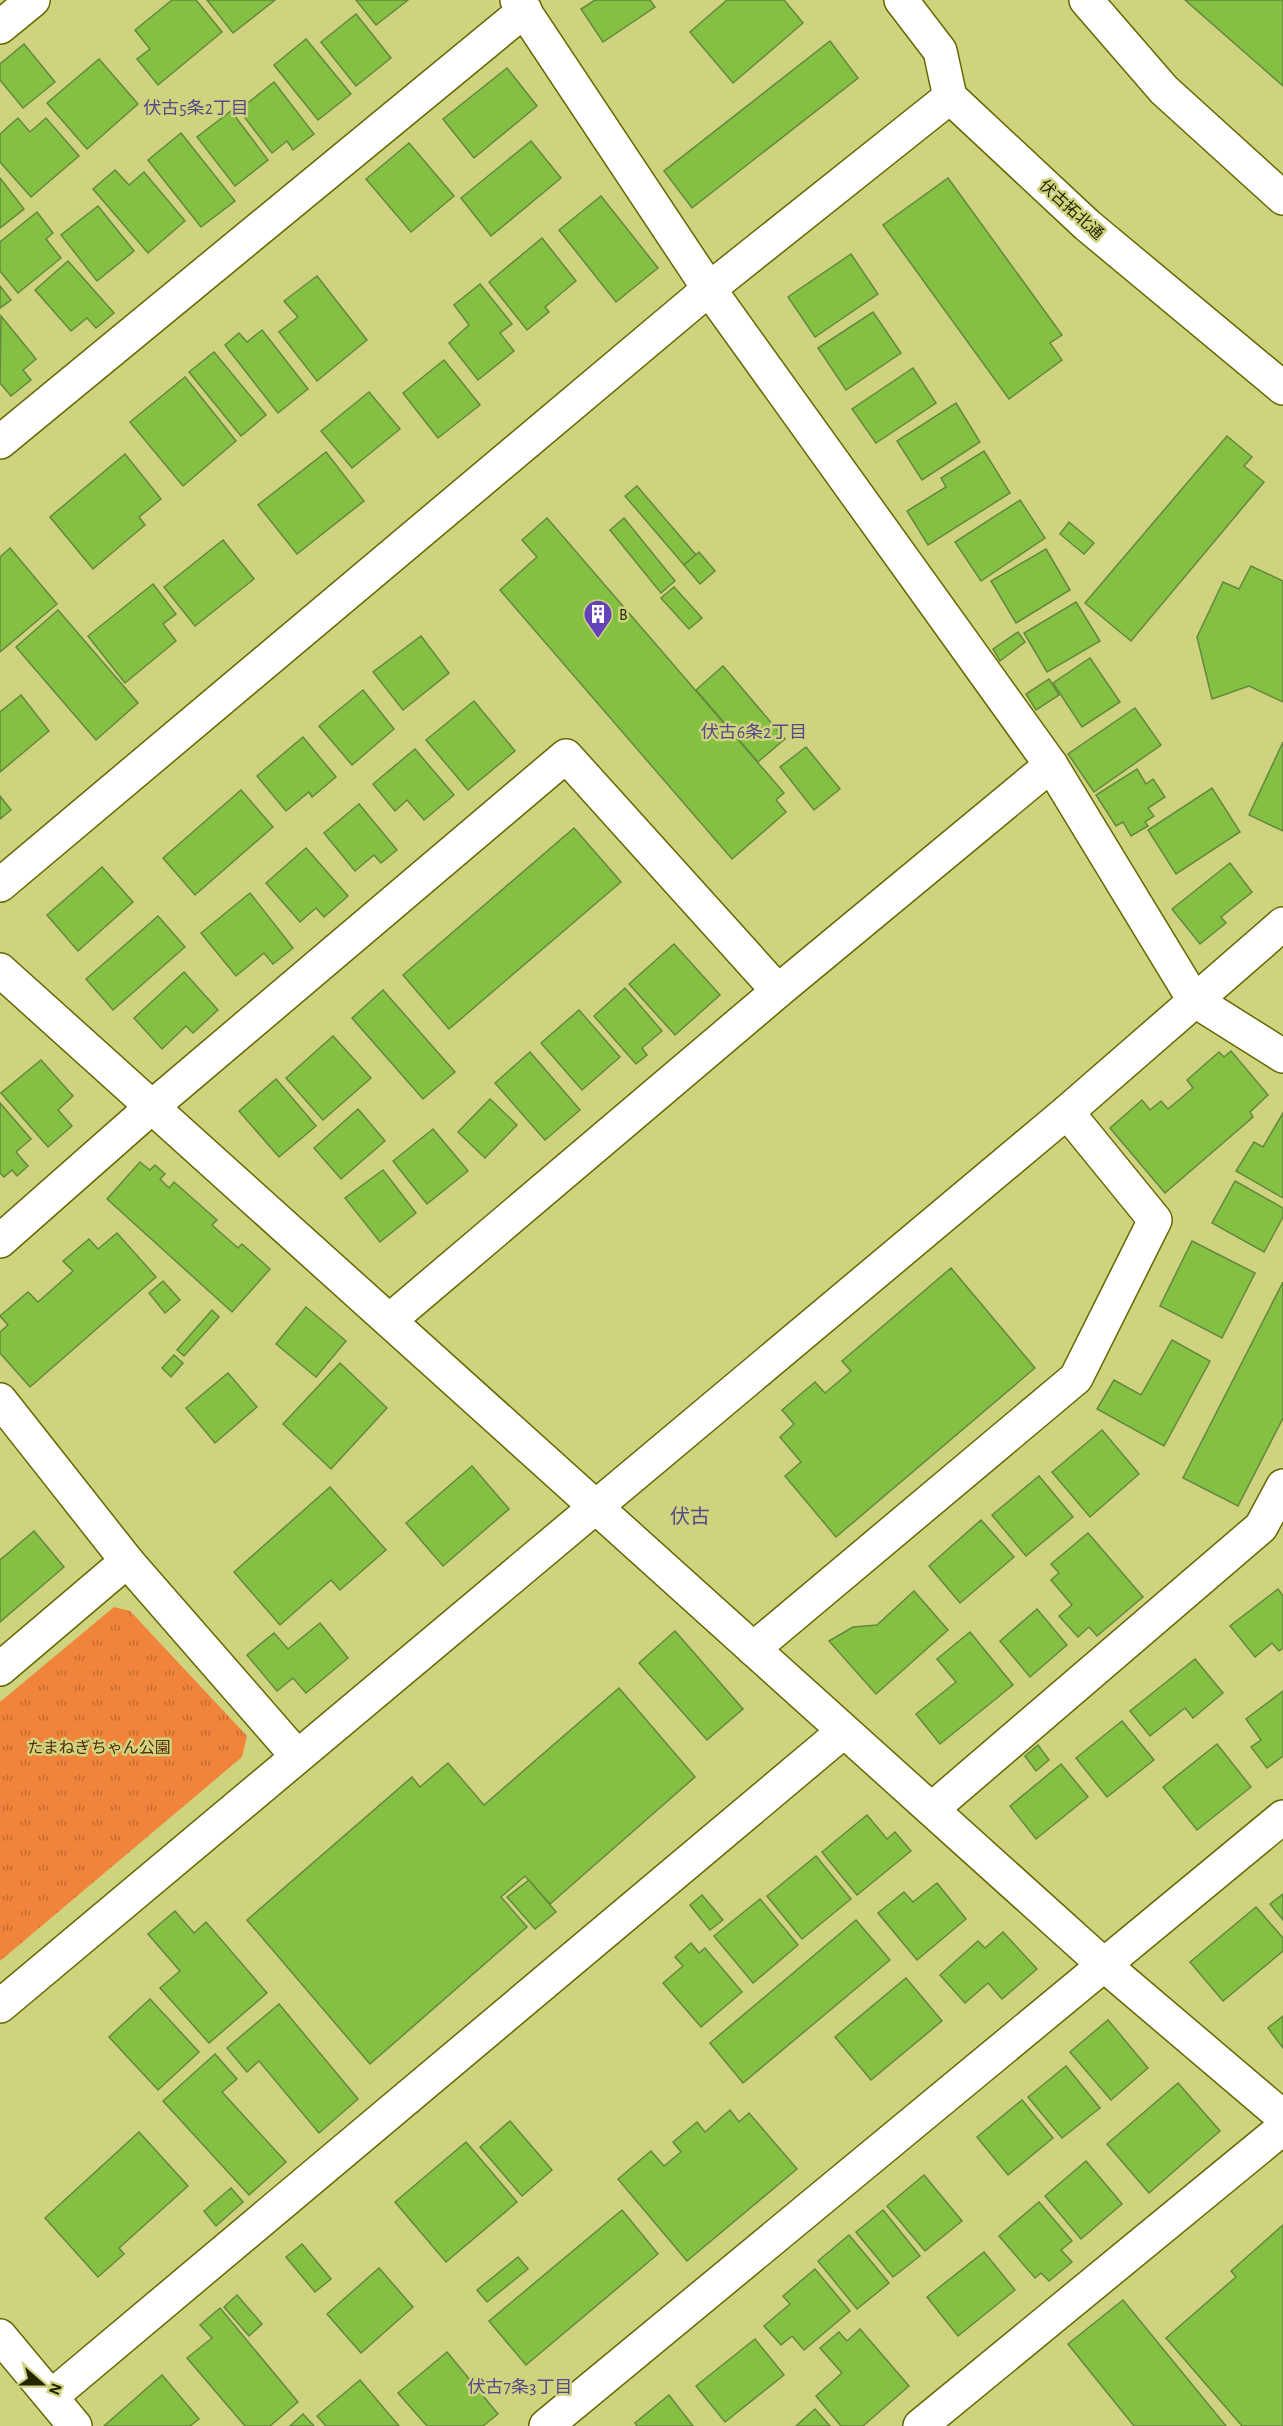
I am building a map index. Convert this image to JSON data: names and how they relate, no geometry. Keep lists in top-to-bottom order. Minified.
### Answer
{"streets":{"street":["伏古拓北通"]},"districts":["伏古5条2丁目","伏古6条2丁目","伏古","伏古7条3丁目"],"parks":["たまねぎちゃん公園"],"places":{"building":["B"]},"north":"right"}
